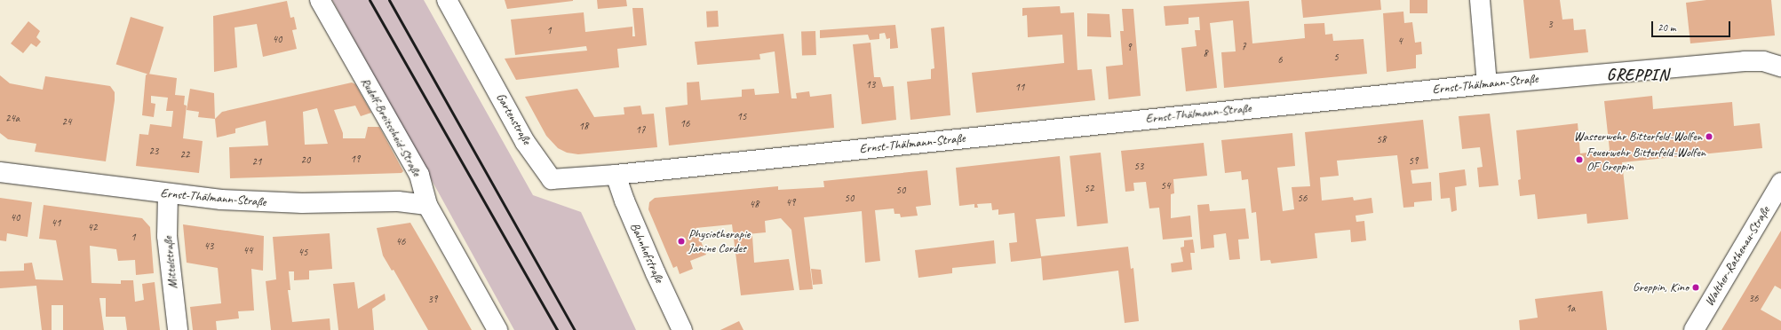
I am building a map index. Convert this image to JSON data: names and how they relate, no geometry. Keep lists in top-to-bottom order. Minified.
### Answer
{"streets":{"street":["Ernst-Thälmann-Straße","Gartenstraße","Rudolf-Breitscheid-Straße","Bahnhofstraße","Walther-Rathenau-Straße","Mittelstraße"]},"crossings":[["Ernst-Thälmann-Straße","Gartenstraße"],["Ernst-Thälmann-Straße","Rudolf-Breitscheid-Straße"],["Ernst-Thälmann-Straße","Bahnhofstraße"],["Ernst-Thälmann-Straße","Mittelstraße"],["Gartenstraße","Bahnhofstraße"]],"districts":["GREPPIN"],"places":["Wasserwehr Bitterfeld-Wolfen","Feuerwehr Bitterfeld-Wolfen OF Greppin","Physiotherapie Janine Cordes","Greppin, Kino"],"house_numbers":["3","1","40","4","7","9","8","5","6","13","11","15","24a","24","16","18","17","58","23","22","19","20","59","21","53","54","52","50","50","56","49","48","40","41","42","1","46","43","44","45","36","39","1a"],"scale_bar":"20 m"}
